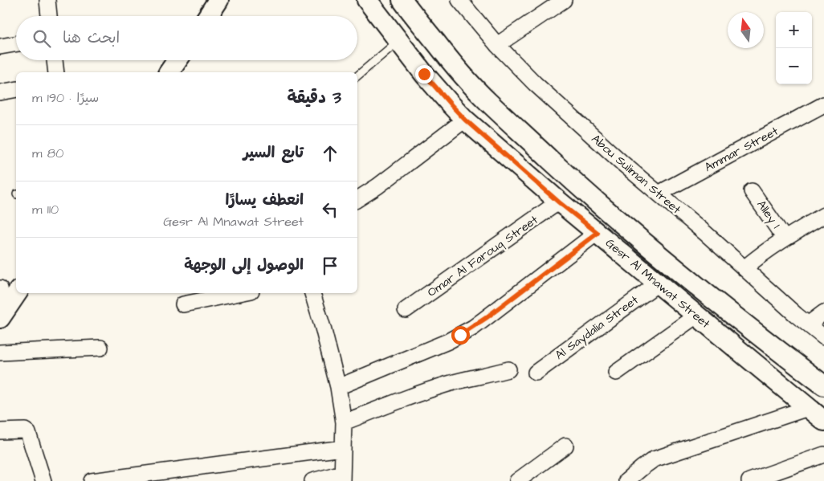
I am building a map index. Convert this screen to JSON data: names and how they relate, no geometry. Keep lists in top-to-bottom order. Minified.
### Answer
{"streets":{"street":["Ammar Street","Abou Suliman Street","Alley 1","Omar Al Farouq Street","Gesr Al Mnawat Street","Al Saydalia Street"]},"crossings":[["Ammar Street","Abou Suliman Street"],["Omar Al Farouq Street","Gesr Al Mnawat Street"],["Gesr Al Mnawat Street","Al Saydalia Street"]],"north":"top","page":{"map_buttons":["+","−"],"search":"ابحث هنا","heading":["3 دقيقة","سيرًا · 190 m"],"list":[["تابع السير","80 m"],["انعطف يسارًا","Gesr Al Mnawat Street","110 m"],"الوصول إلى الوجهة"]}}
